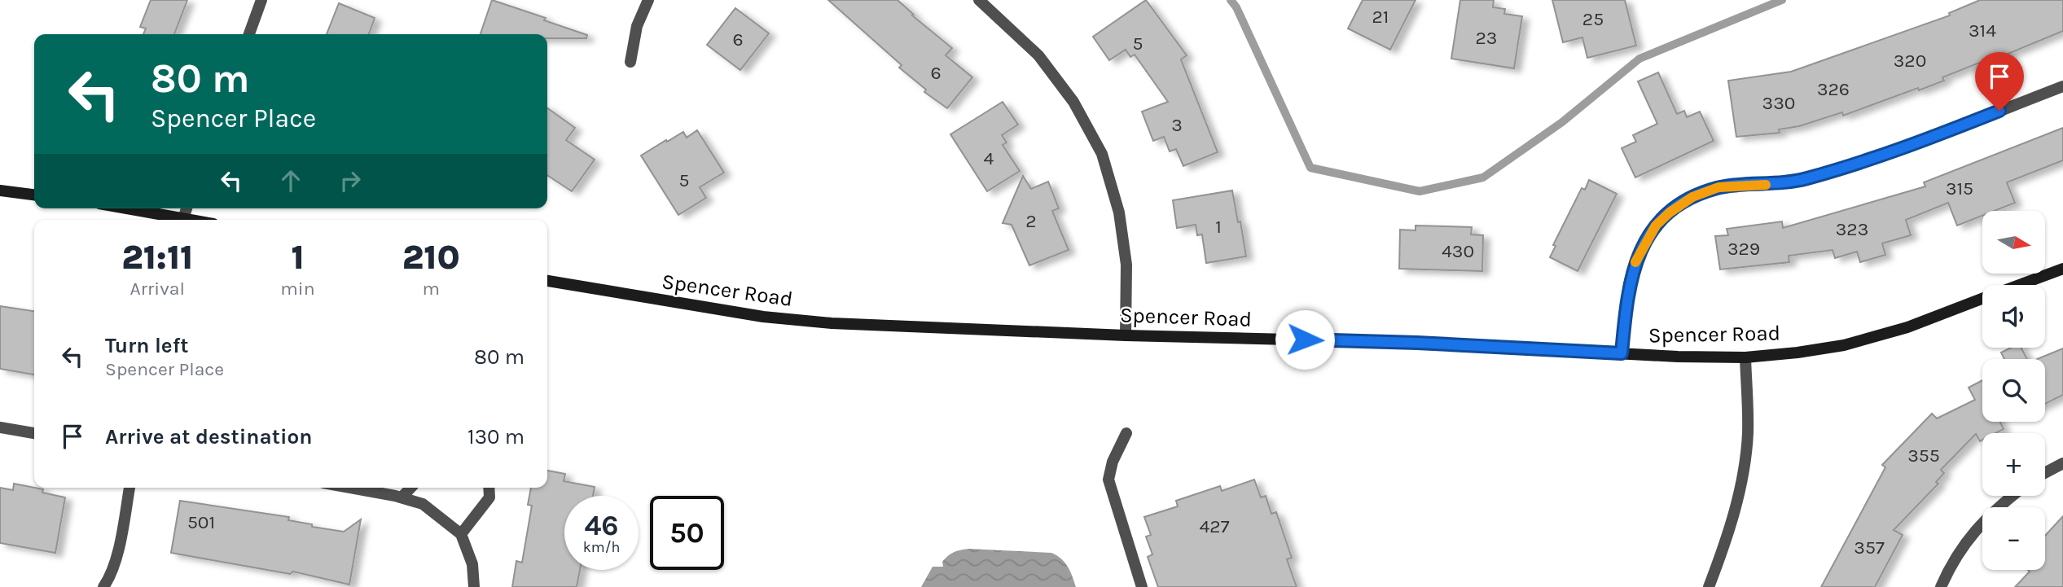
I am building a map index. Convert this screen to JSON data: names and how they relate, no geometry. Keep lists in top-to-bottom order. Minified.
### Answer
{"streets":{"main road":["Spencer Road"]},"house_numbers":["21","25","314","23","6","5","320","6","326","330","3","4","5","315","2","1","323","329","430","355","501","427","357"],"north":"right","page":{"turn":["80 m","Spencer Place"],"map_buttons":["+","−"],"eta":["21:11","Arrival","1","min","210","m"],"list":[{"name":"Turn left","note":"Spencer Place","value":"80 m"},{"name":"Arrive at destination","value":"130 m"}],"speed":"46 km/h","limit":"50"}}
